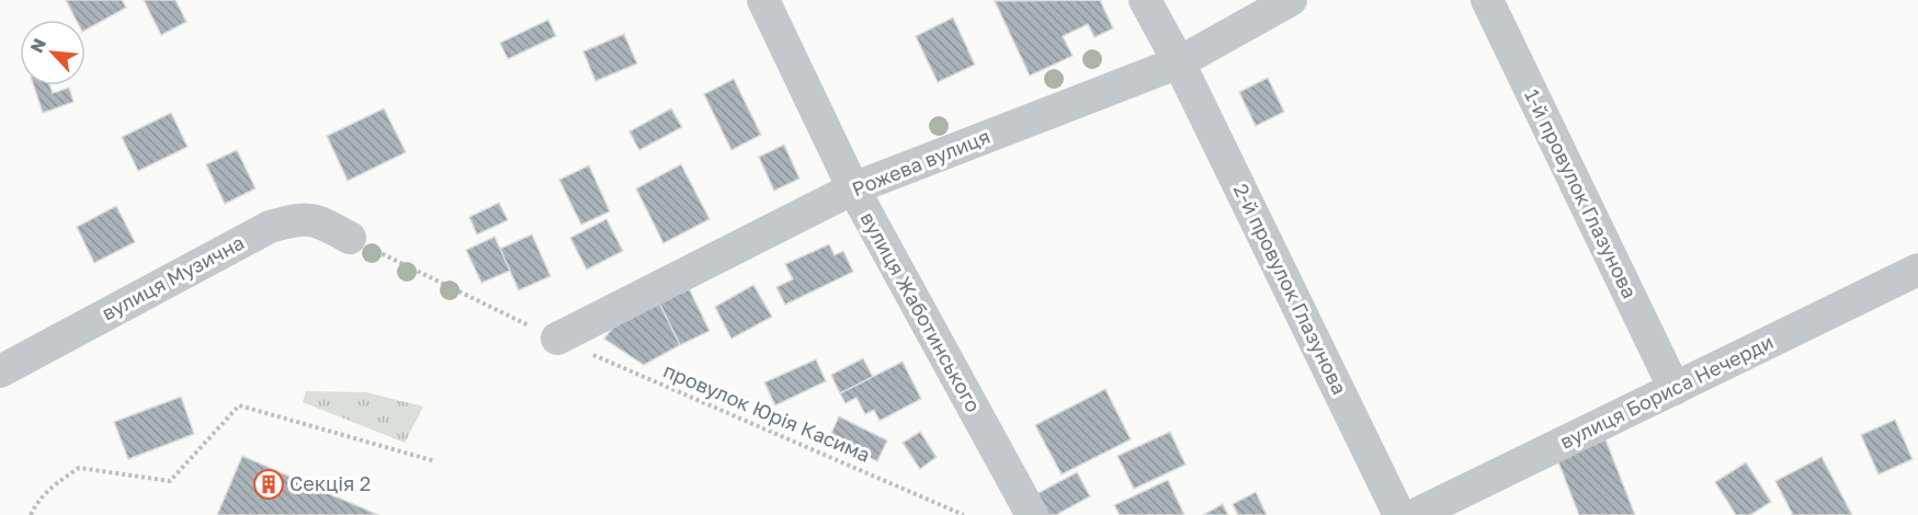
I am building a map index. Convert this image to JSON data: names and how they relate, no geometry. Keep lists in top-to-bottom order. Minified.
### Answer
{"streets":{"street":["Рожева вулиця","1-й провулок Глазунова","вулиця Музична","2-й провулок Глазунова","вулиця Жаботинського","вулиця Бориса Нечерди"],"path":["провулок Юрія Касима"]},"crossings":[["Рожева вулиця","2-й провулок Глазунова"],["Рожева вулиця","вулиця Жаботинського"],["Рожева вулиця","провулок Юрія Касима"],["1-й провулок Глазунова","вулиця Бориса Нечерди"],["вулиця Музична","провулок Юрія Касима"]],"places":{"building":["Секція 2"]},"north":"top left"}
